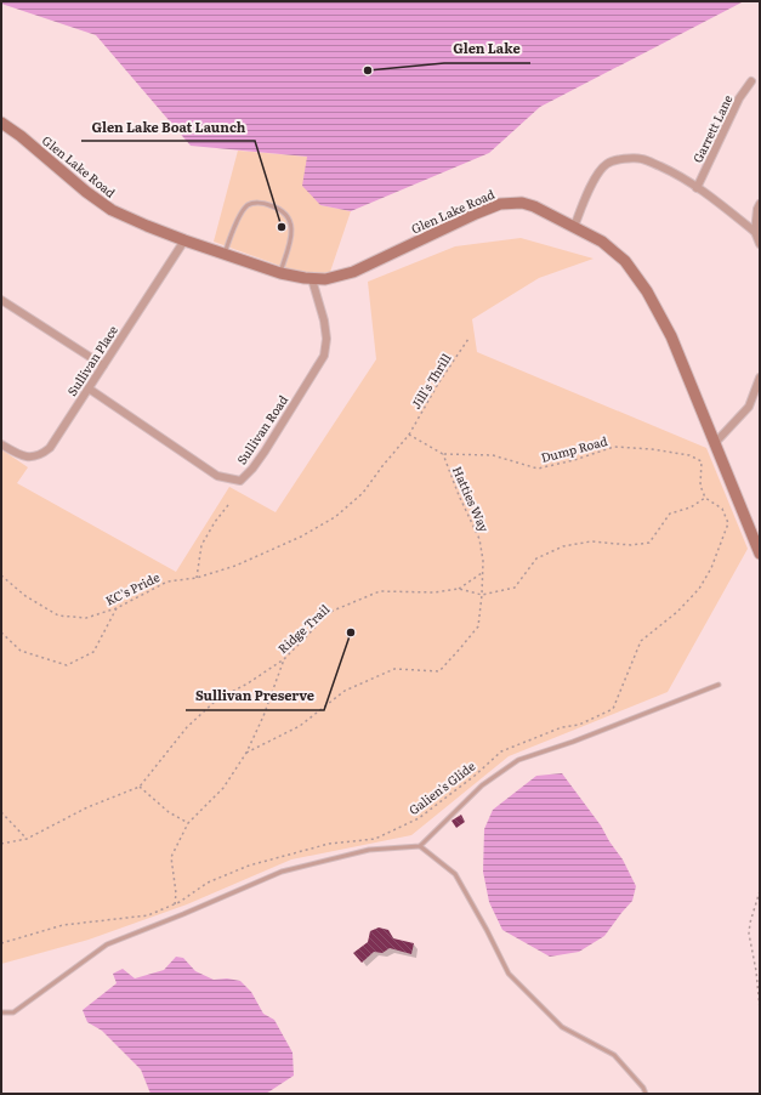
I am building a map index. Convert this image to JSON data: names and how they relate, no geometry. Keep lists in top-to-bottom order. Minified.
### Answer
{"streets":{"street":["Garrett Lane","Glen Lake Road","Sullivan Place","Sullivan Road"],"path":["Jill's Thrill","Dump Road","Hatties Way","KC's Pride","Ridge Trail","Galien's Glide"]},"crossings":[["Glen Lake Road","Sullivan Place"],["Glen Lake Road","Sullivan Road"],["Sullivan Place","Sullivan Road"],["Jill's Thrill","KC's Pride"],["Dump Road","Hatties Way"],["Dump Road","Ridge Trail"],["Dump Road","Galien's Glide"],["Hatties Way","Ridge Trail"],["Ridge Trail","Galien's Glide"]],"places":["Glen Lake","Glen Lake Boat Launch","Sullivan Preserve"]}
